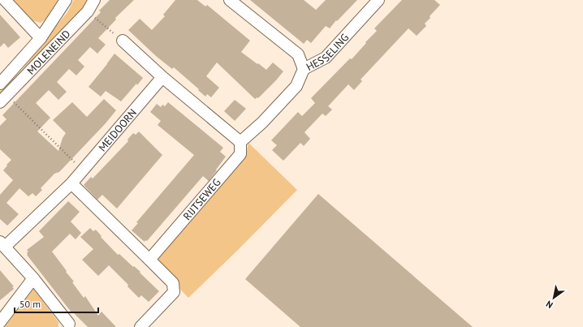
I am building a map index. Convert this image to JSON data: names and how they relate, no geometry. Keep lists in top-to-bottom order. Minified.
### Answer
{"streets":{"street":["HESSELING","MOLENEIND","MEIDOORN","RIJTSEWEG"]},"scale_bar":"50 m","north":"bottom left"}
